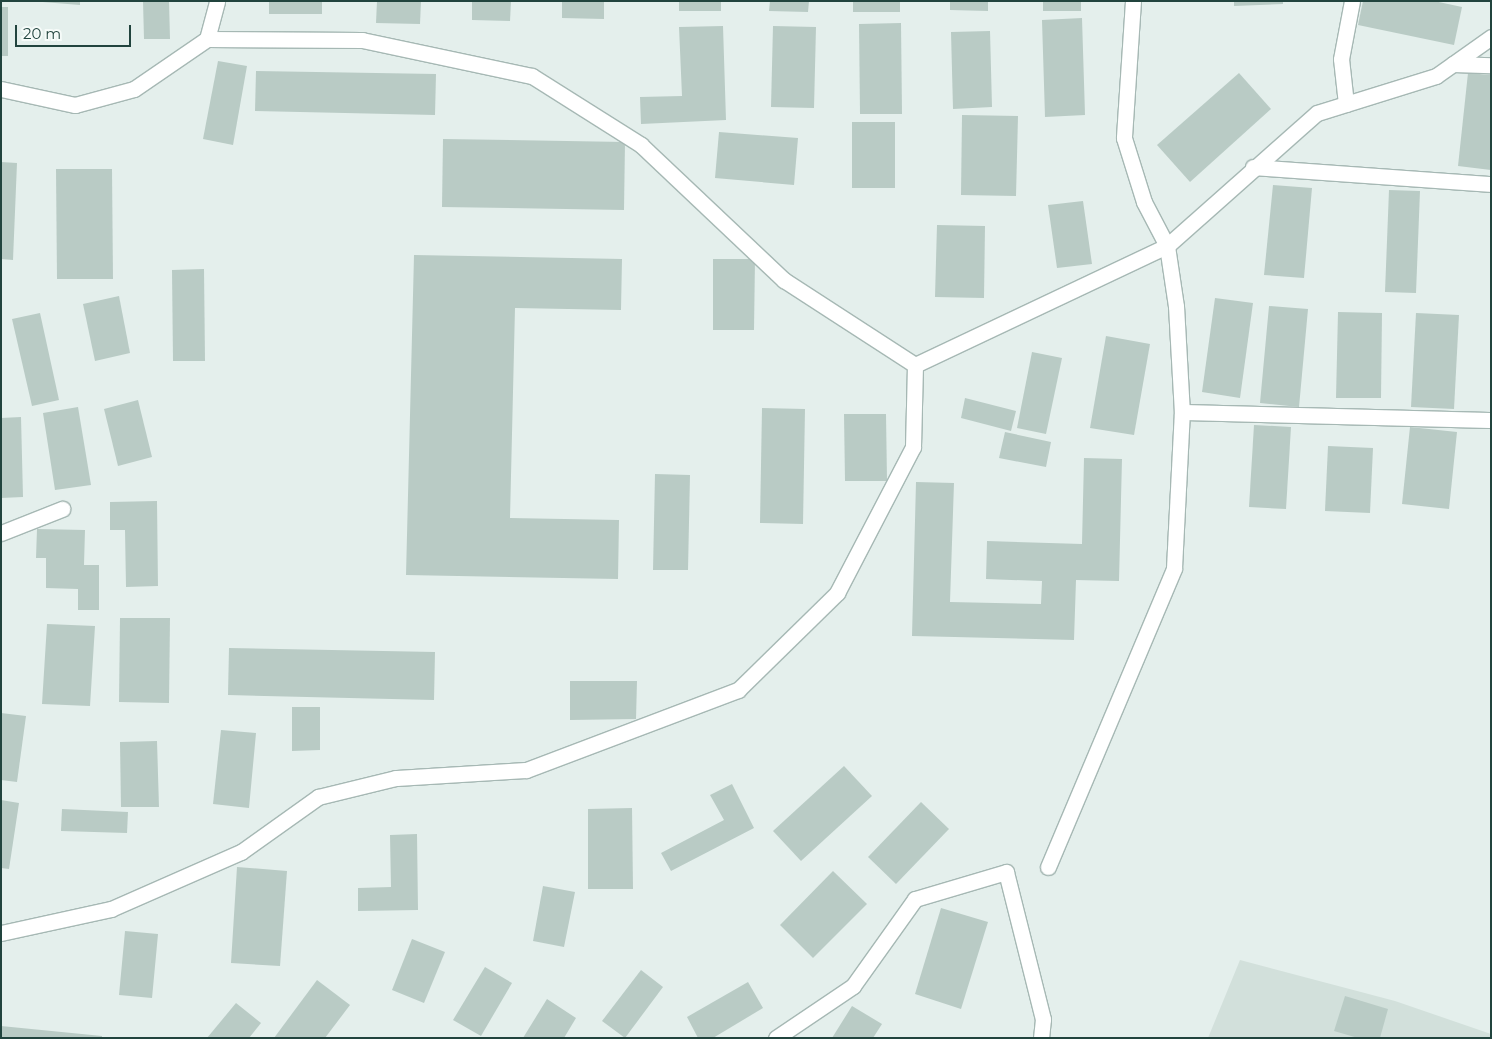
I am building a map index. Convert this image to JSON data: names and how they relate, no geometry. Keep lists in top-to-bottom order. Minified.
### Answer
{"scale_bar":"20 m"}
